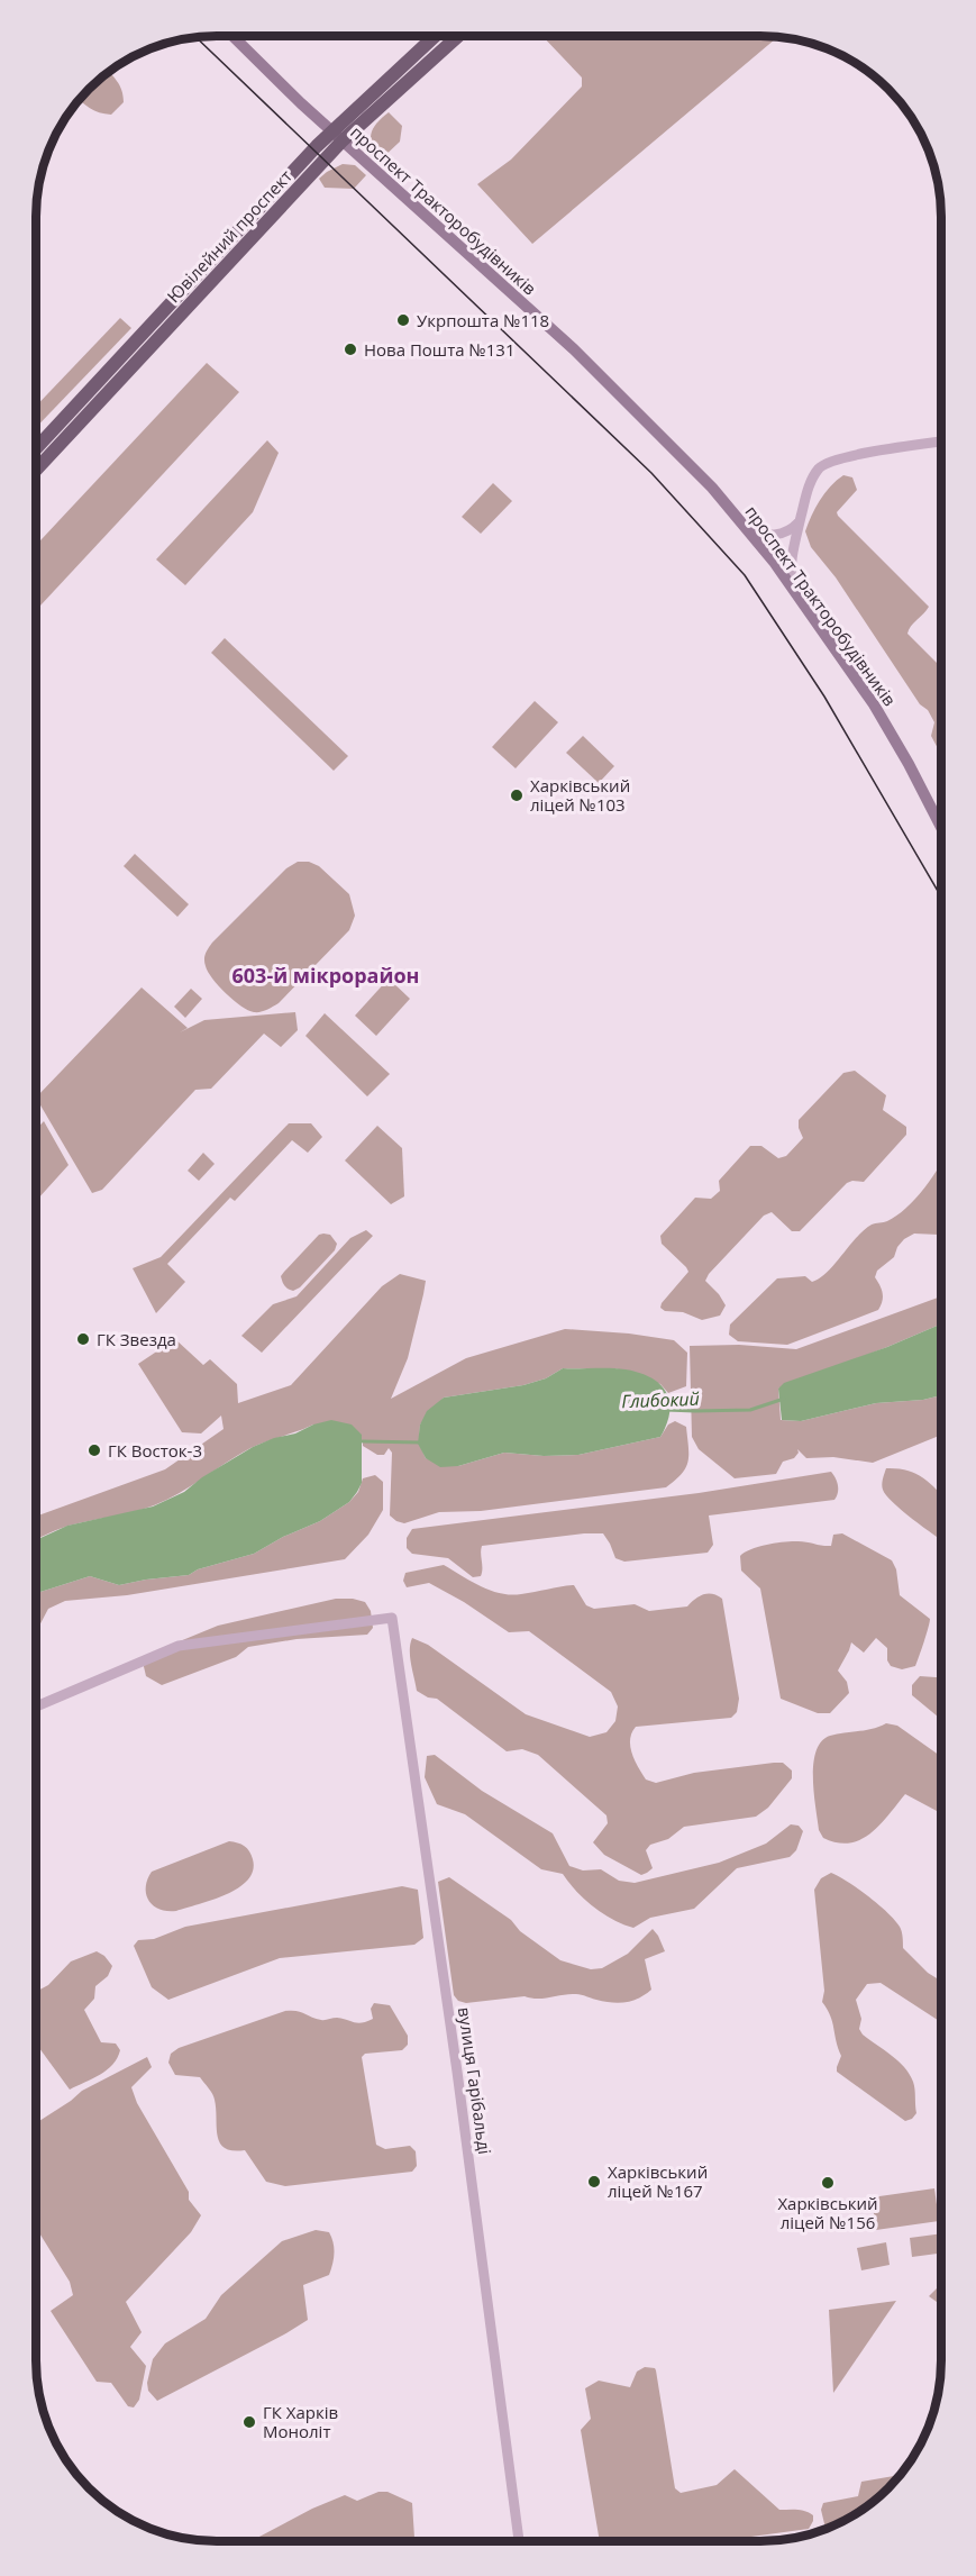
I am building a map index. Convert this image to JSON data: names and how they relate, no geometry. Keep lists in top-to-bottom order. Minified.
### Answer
{"streets":{"main road":["проспект Тракторобудівників","Ювілейний проспект"],"street":["вулиця Гарібальді"]},"crossings":[["проспект Тракторобудівників","Ювілейний проспект"]],"districts":["603-й мікрорайон"],"water":["Глибокий"],"places":["Укрпошта №118","Нова Пошта №131","Харківський ліцей №103","ГК Звезда","ГК Восток-3","Харківський ліцей №167","Харківський ліцей №156","ГК Харків Моноліт"]}
